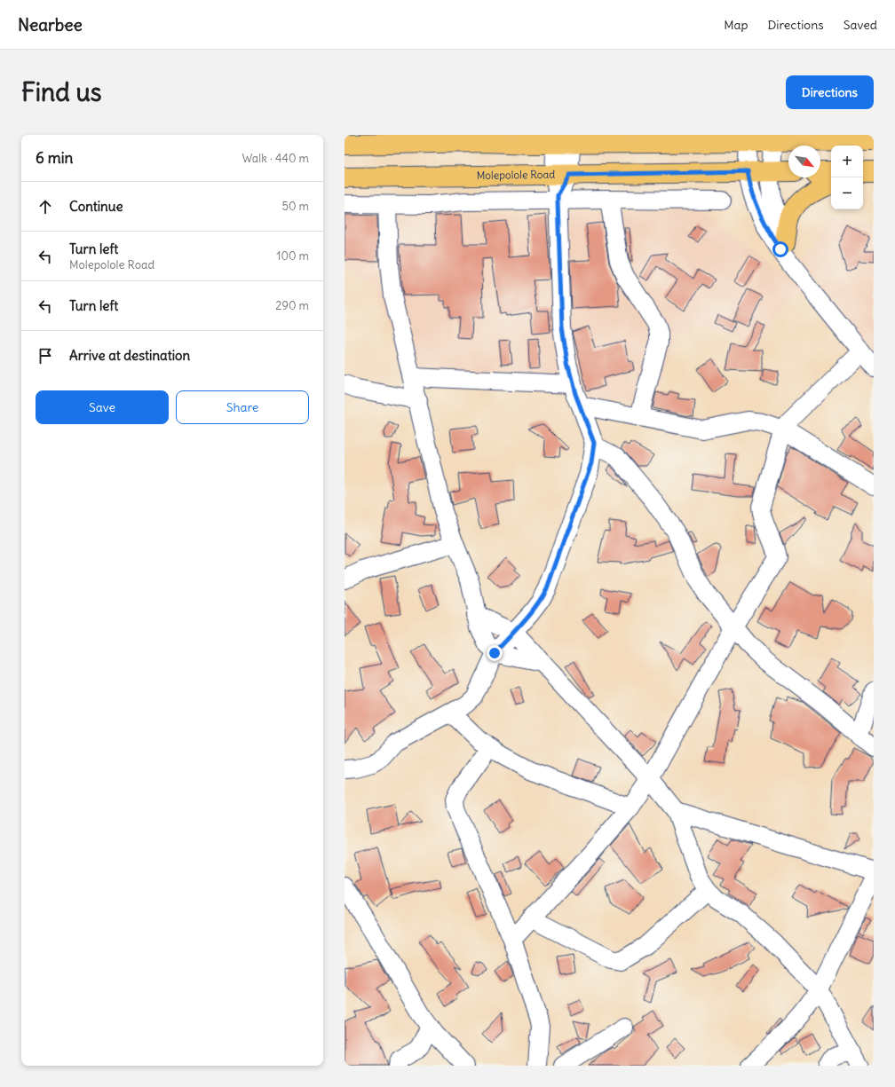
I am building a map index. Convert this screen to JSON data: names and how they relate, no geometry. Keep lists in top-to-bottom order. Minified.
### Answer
{"streets":{"main road":["Molepolole Road"]},"north":"bottom right","page":{"header":"Nearbee","nav":["Map","Directions","Saved"],"buttons":["Directions",["Save","Share"]],"title":"Find us","heading":["6 min","Walk · 440 m"],"map_buttons":["+","−"],"list":[["Continue","50 m"],["Turn left","Molepolole Road","100 m"],["Turn left","290 m"],"Arrive at destination"]}}
